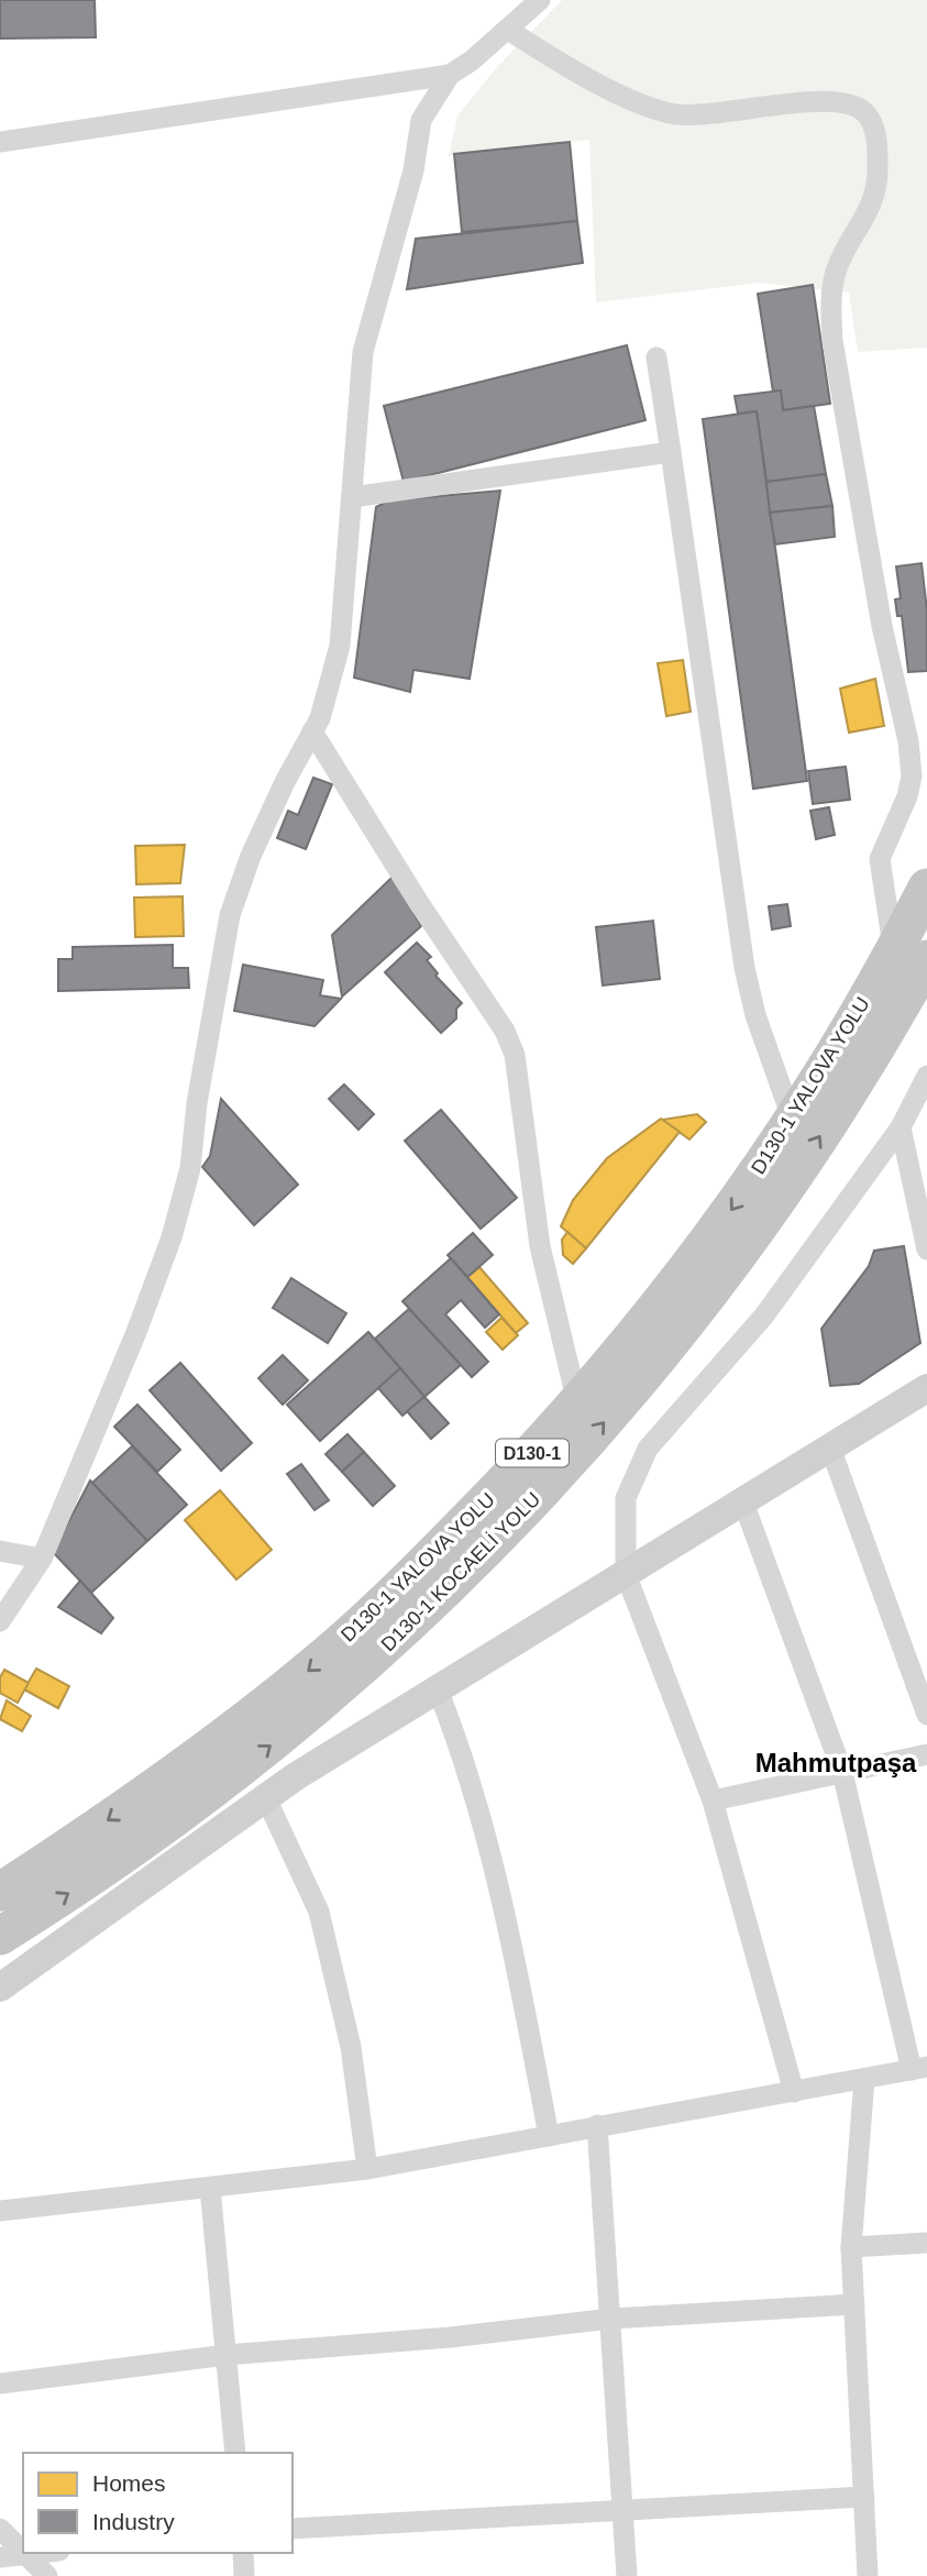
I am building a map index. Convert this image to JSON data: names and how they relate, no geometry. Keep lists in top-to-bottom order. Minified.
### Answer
{"streets":{"highway":["D130-1 YALOVA YOLU","D130-1","D130-1 KOCAELİ YOLU"]},"crossings":[["D130-1 YALOVA YOLU","D130-1 KOCAELİ YOLU"]],"one_way":["D130-1 YALOVA YOLU","D130-1 KOCAELİ YOLU"],"districts":["Mahmutpaşa"],"legend":["Homes","Industry"]}
